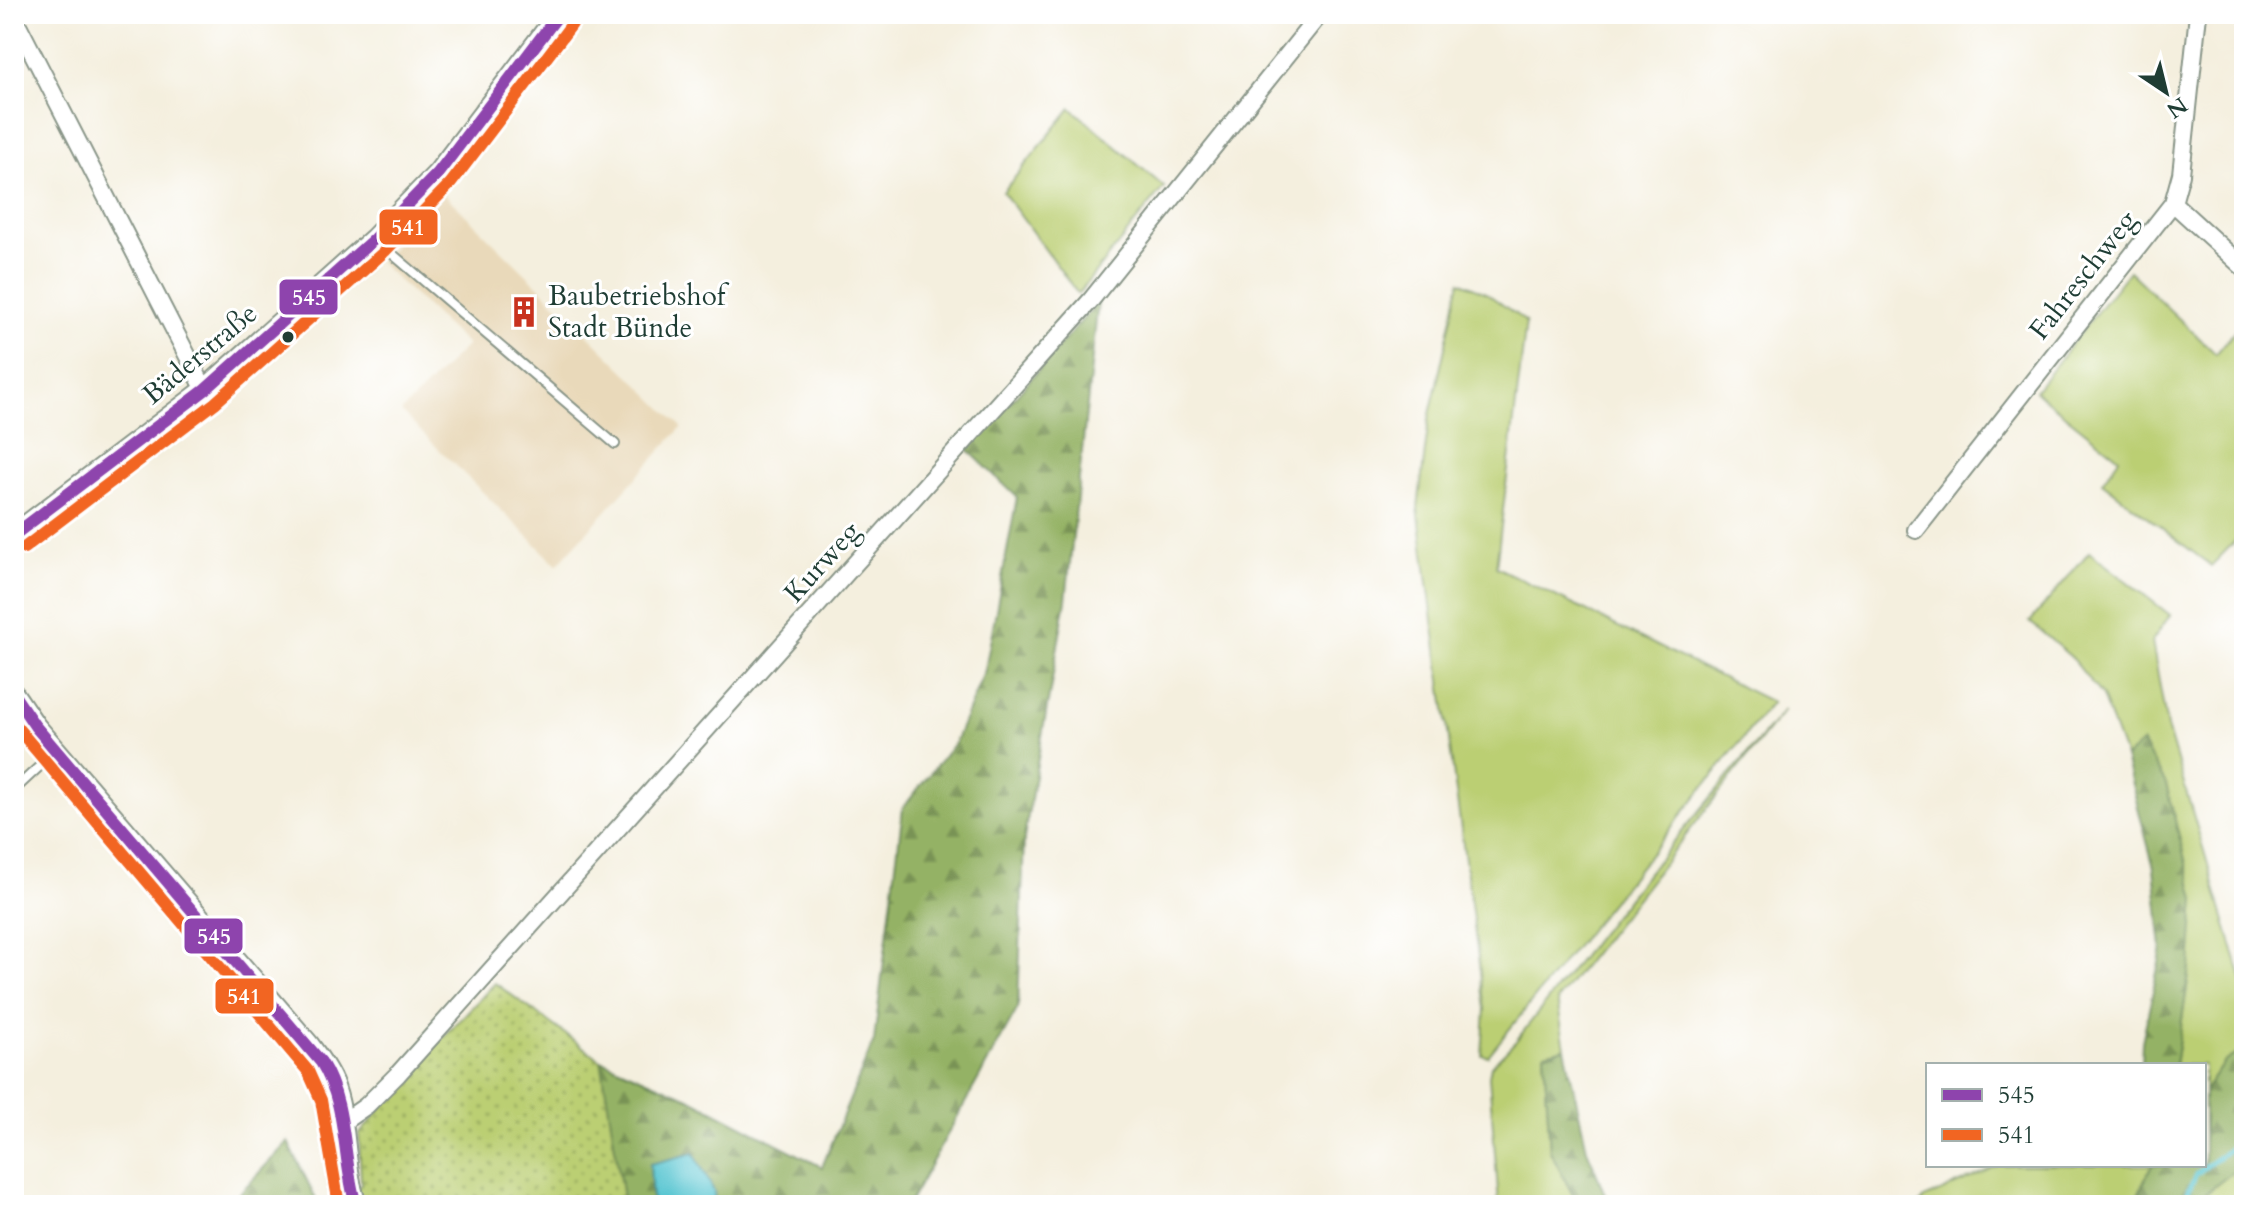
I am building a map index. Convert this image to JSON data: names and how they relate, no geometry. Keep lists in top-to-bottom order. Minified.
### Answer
{"streets":{"street":["Fahreschweg","Bäderstraße","Kurweg"]},"places":{"building":["Baubetriebshof Stadt Bünde"]},"lines":["transit line 545","transit line 541"],"legend":["545","541"],"north":"bottom right"}
